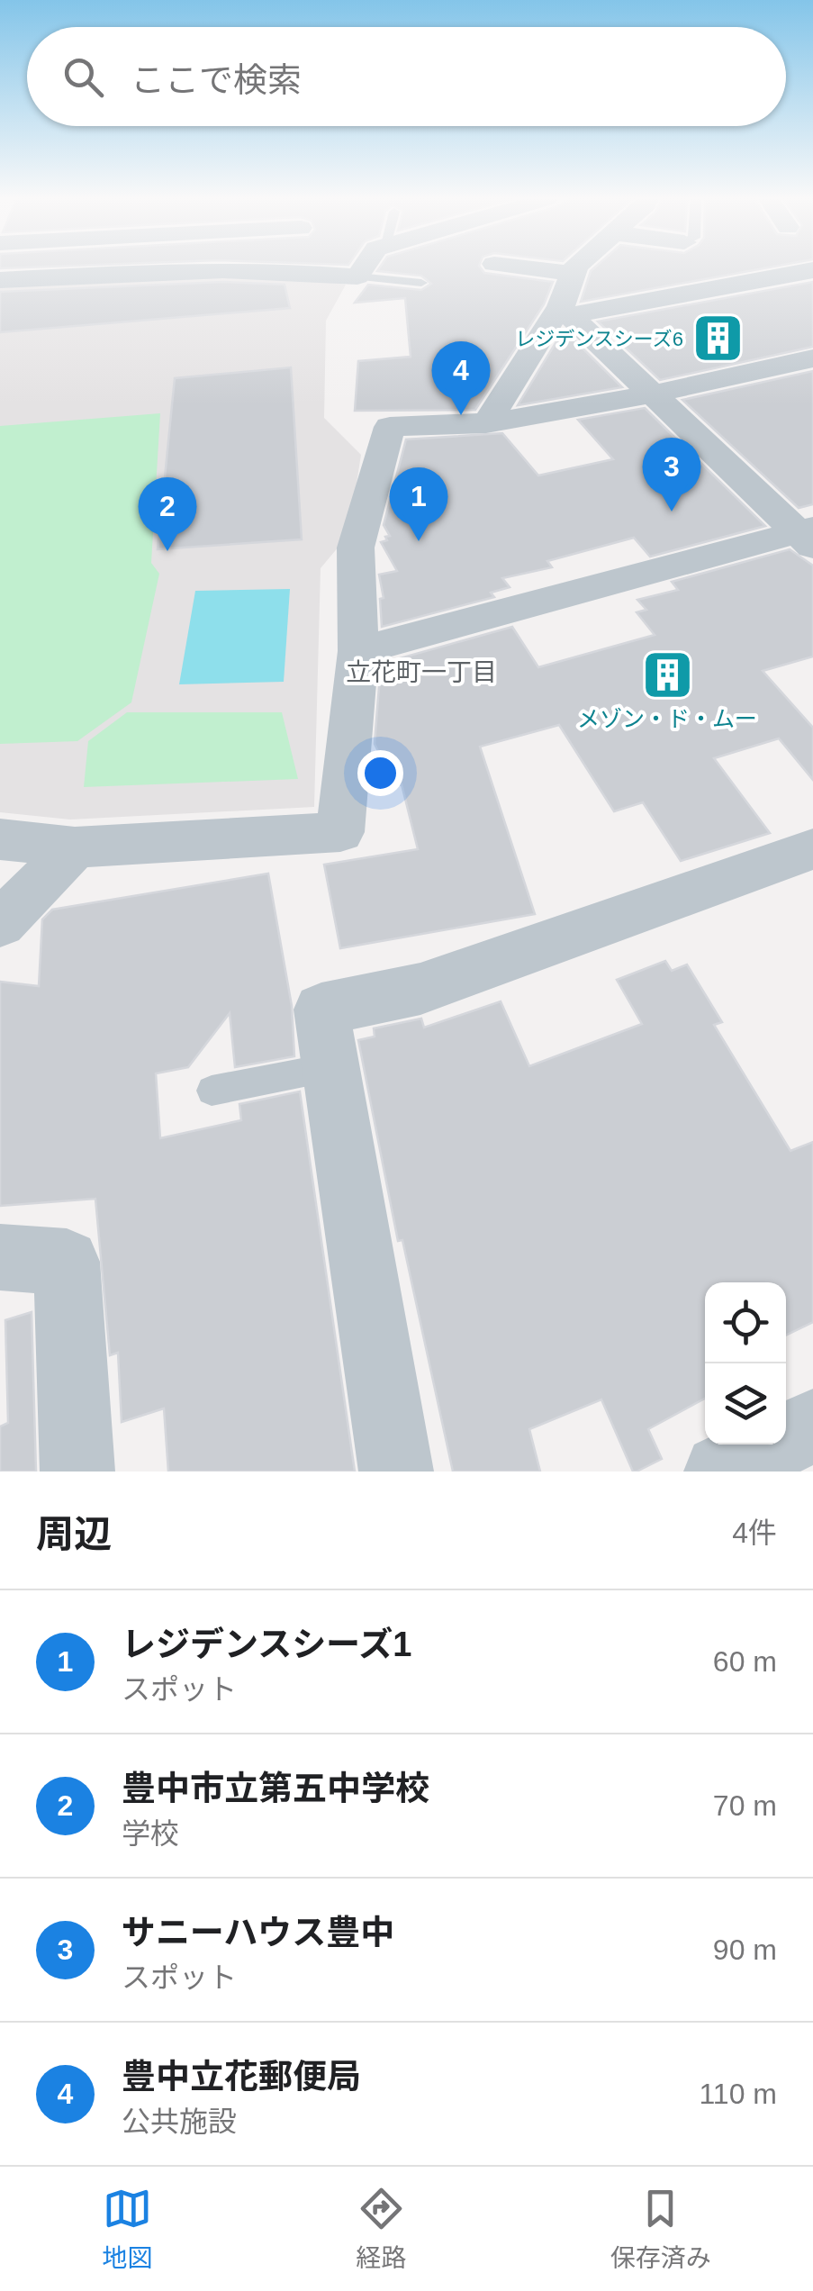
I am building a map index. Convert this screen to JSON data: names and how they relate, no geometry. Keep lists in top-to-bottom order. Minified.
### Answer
{"districts":["立花町一丁目"],"places":{"building":["レジデンスシーズ6","メゾン・ド・ムー"]},"page":{"search":"ここで検索","pins":["4","3","1","2"],"heading":["周辺","4件"],"list":[{"mark":"1","name":"レジデンスシーズ1","note":"スポット","value":"60 m"},{"mark":"2","name":"豊中市立第五中学校","note":"学校","value":"70 m"},{"mark":"3","name":"サニーハウス豊中","note":"スポット","value":"90 m"},{"mark":"4","name":"豊中立花郵便局","note":"公共施設","value":"110 m"}],"nav":["地図","経路","保存済み"]}}
